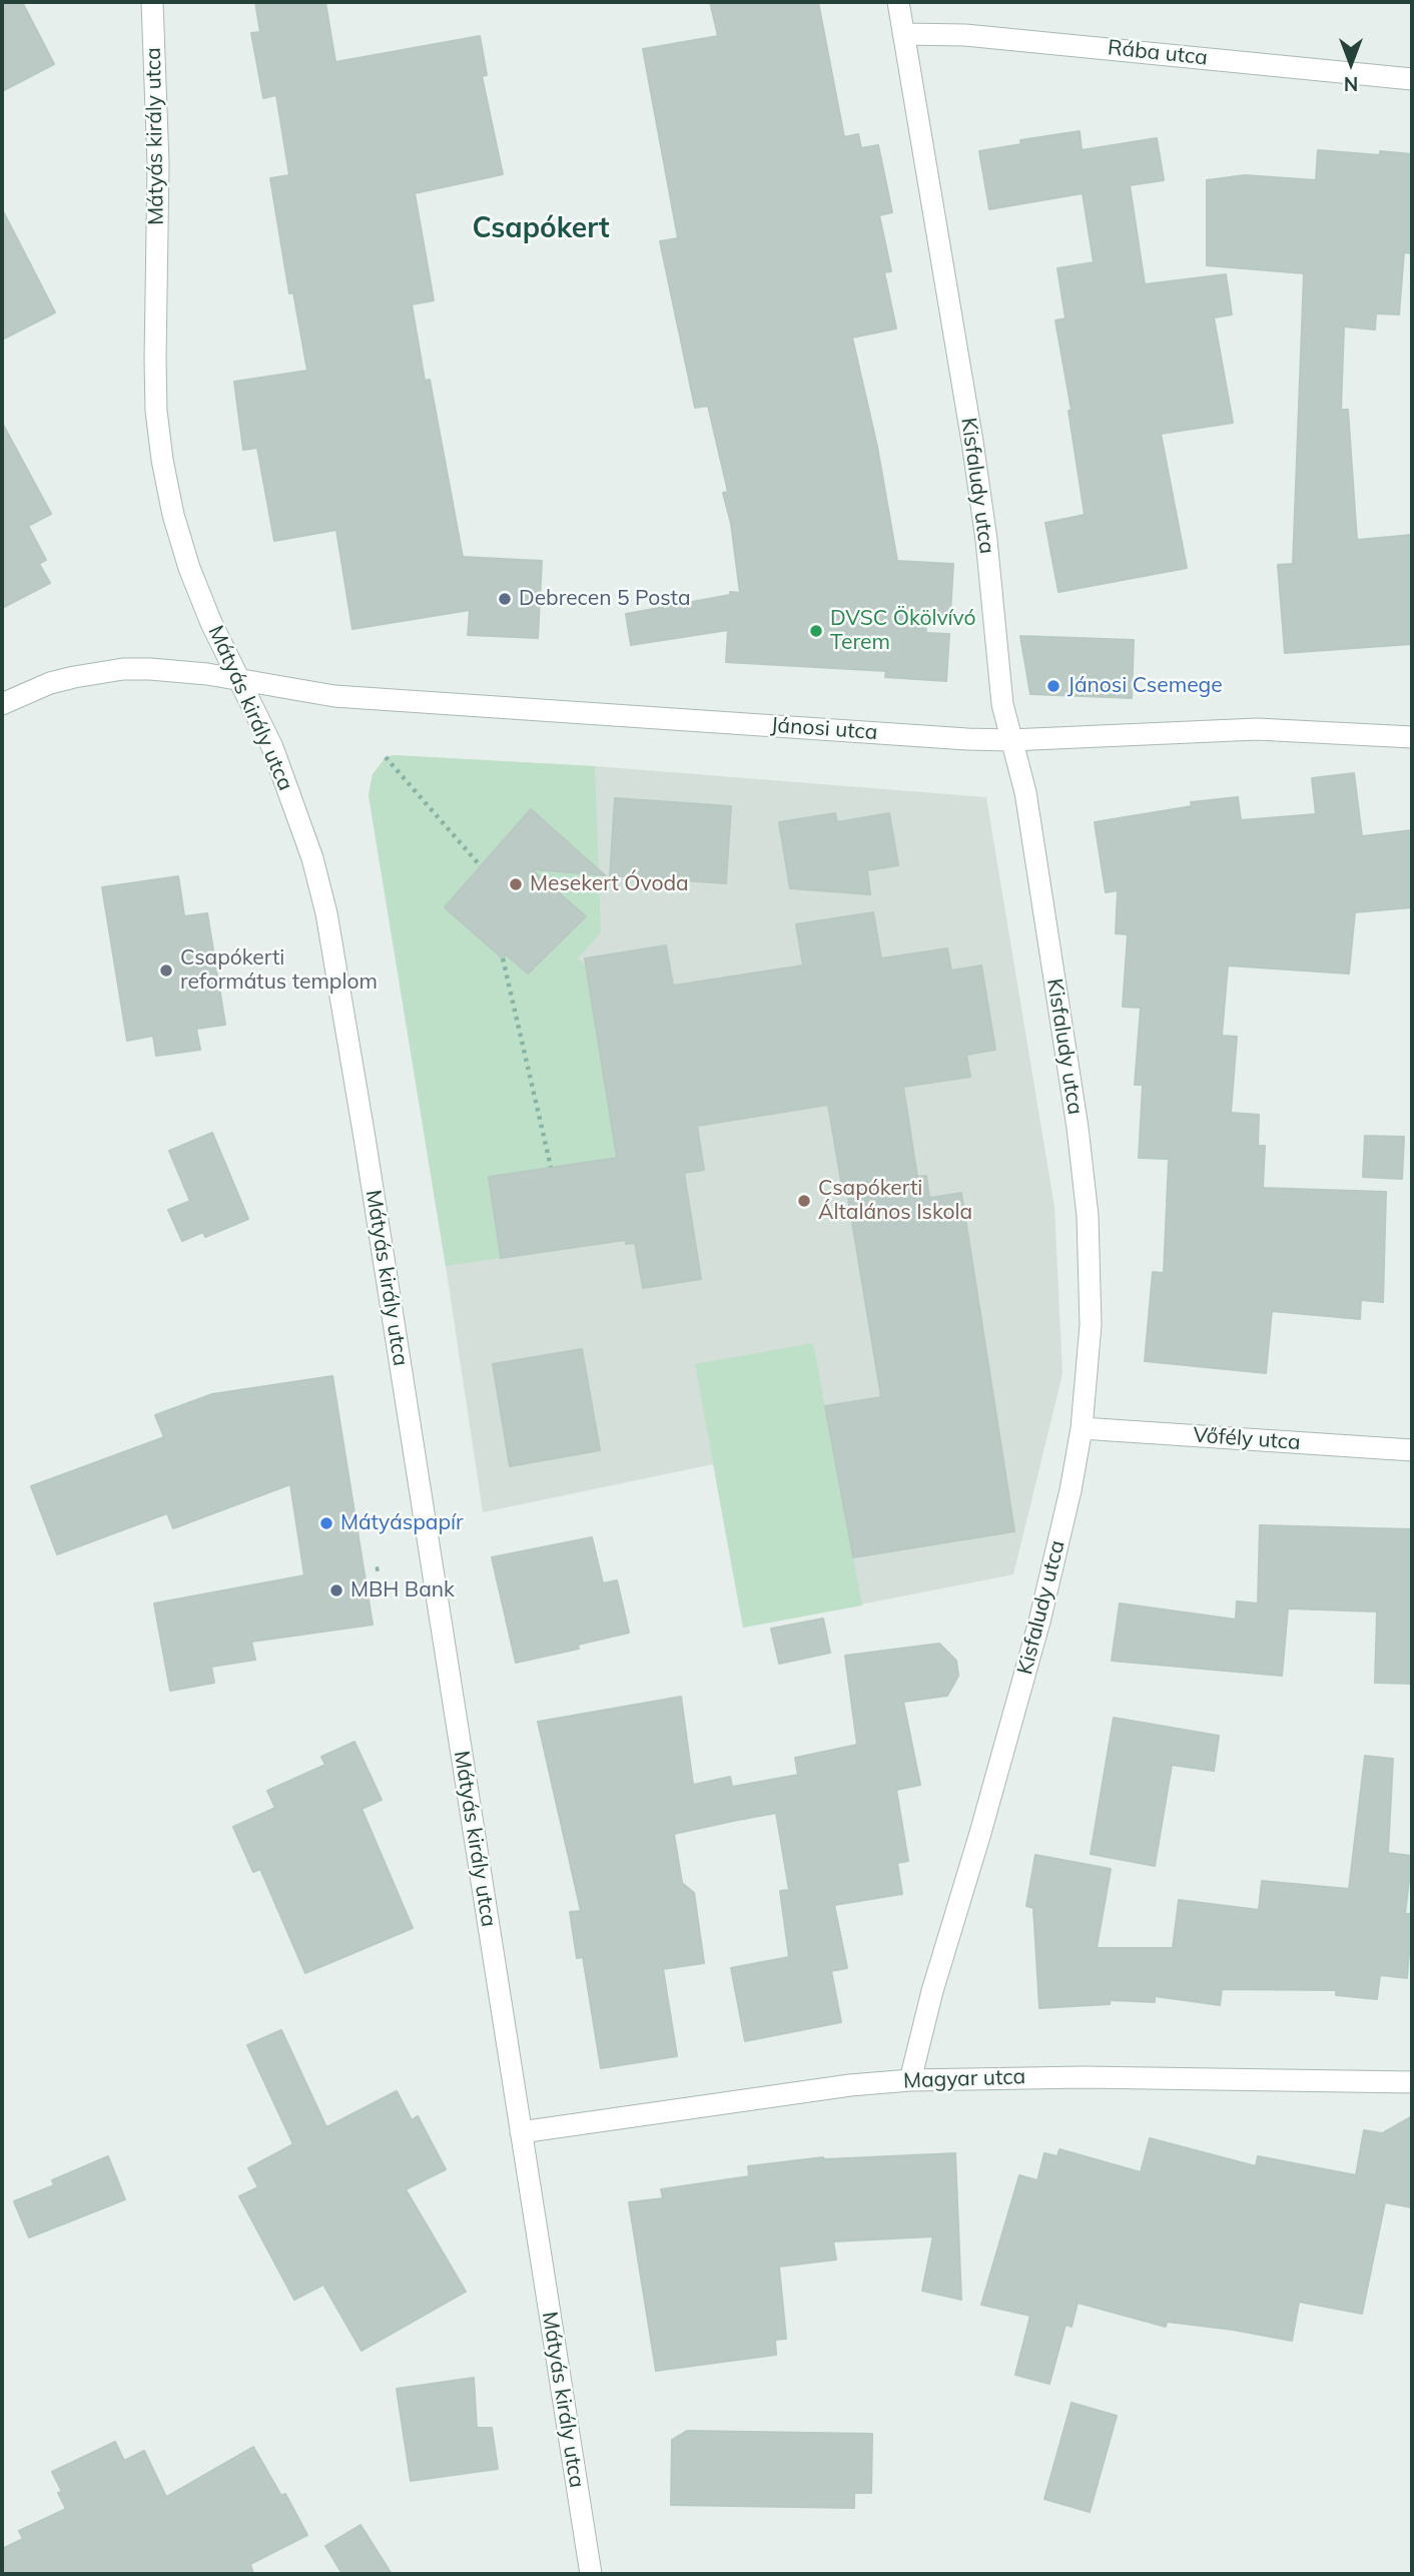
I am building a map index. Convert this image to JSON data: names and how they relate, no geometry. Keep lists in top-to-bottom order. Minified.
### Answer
{"streets":{"street":["Rába utca","Mátyás király utca","Kisfaludy utca","Jánosi utca","Vőfély utca","Magyar utca"]},"crossings":[["Rába utca","Kisfaludy utca"],["Mátyás király utca","Jánosi utca"],["Mátyás király utca","Magyar utca"],["Kisfaludy utca","Jánosi utca"],["Kisfaludy utca","Vőfély utca"],["Kisfaludy utca","Magyar utca"]],"districts":["Csapókert"],"places":["Debrecen 5 Posta","DVSC Ökölvívó Terem","Jánosi Csemege","Mesekert Óvoda","Csapókerti református templom","Csapókerti Általános Iskola","Mátyáspapír","MBH Bank"],"north":"bottom"}
